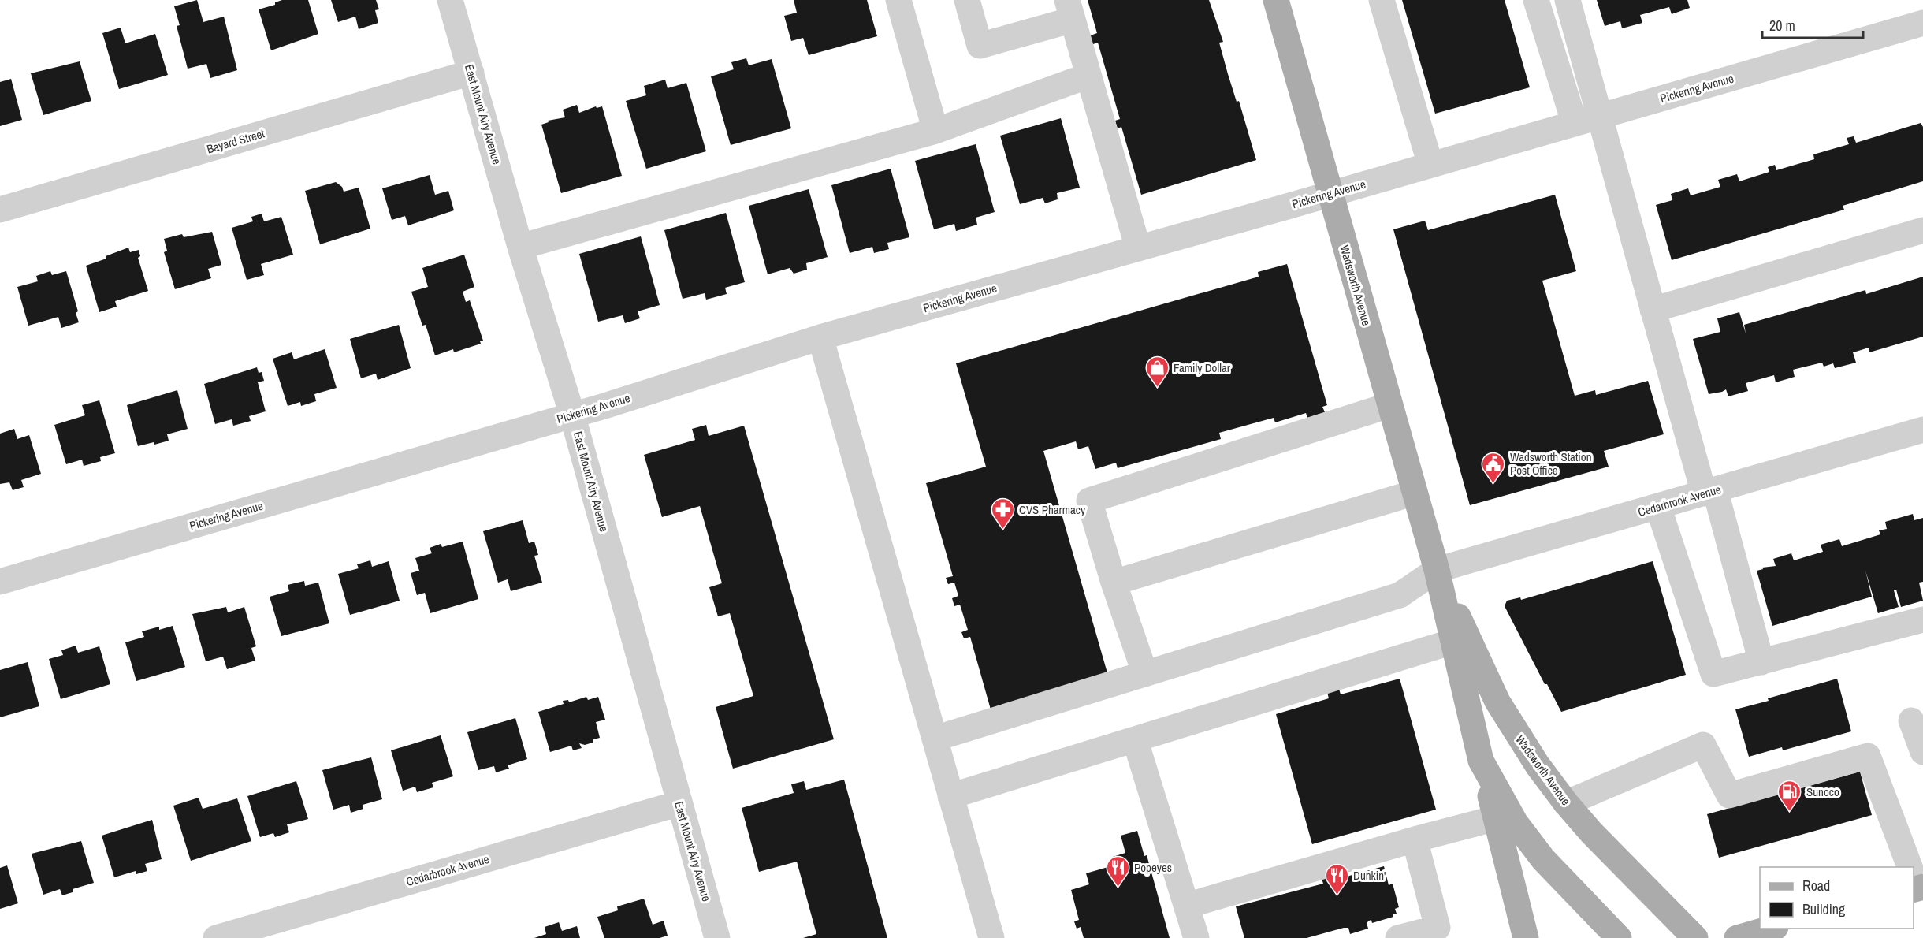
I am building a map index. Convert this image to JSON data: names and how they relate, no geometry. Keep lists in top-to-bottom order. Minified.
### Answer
{"streets":{"main road":["Wadsworth Avenue"],"street":["Pickering Avenue","East Mount Airy Avenue","Bayard Street","Cedarbrook Avenue"]},"crossings":[["Pickering Avenue","East Mount Airy Avenue"],["Pickering Avenue","Wadsworth Avenue"],["East Mount Airy Avenue","Bayard Street"],["East Mount Airy Avenue","Cedarbrook Avenue"],["Wadsworth Avenue","Cedarbrook Avenue"]],"places":{"shop":["Family Dollar"],"public building":["Wadsworth Station Post Office"],"pharmacy":["CVS Pharmacy"],"fuel station":["Sunoco"],"restaurant":["Popeyes","Dunkin'"]},"legend":["Road","Building"],"scale_bar":"20 m"}
